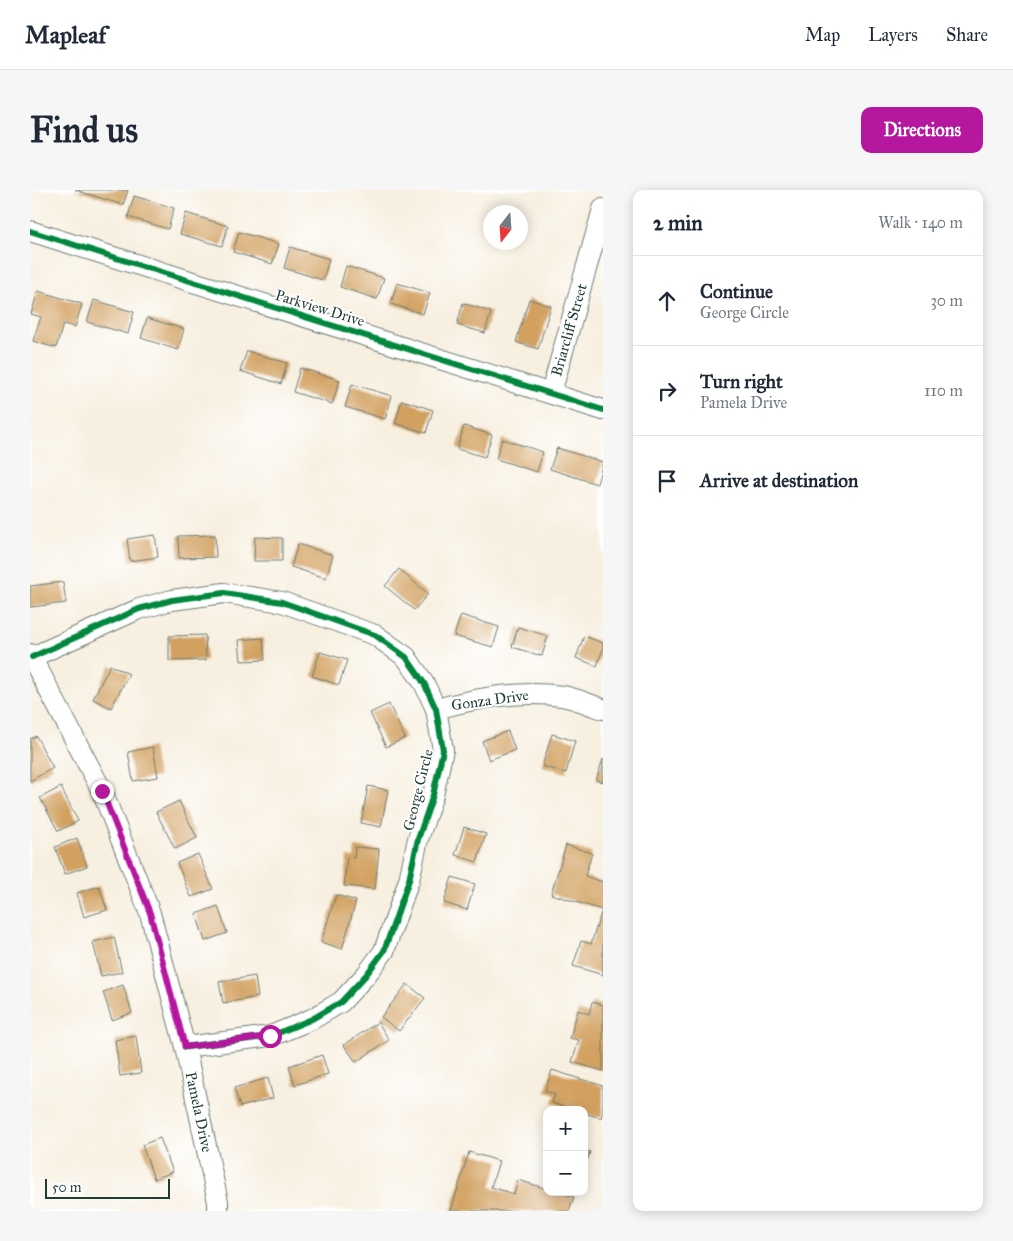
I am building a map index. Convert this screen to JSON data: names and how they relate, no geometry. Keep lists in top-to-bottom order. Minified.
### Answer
{"streets":{"street":["Parkview Drive","Briarcliff Street","Gonza Drive","George Circle","Pamela Drive"]},"crossings":[["Parkview Drive","Briarcliff Street"],["Gonza Drive","George Circle"],["George Circle","Pamela Drive"]],"scale_bar":"50 m","north":"bottom","page":{"header":"Mapleaf","nav":["Map","Layers","Share"],"buttons":"Directions","title":"Find us","heading":["2 min","Walk · 140 m"],"list":[["Continue","George Circle","30 m"],["Turn right","Pamela Drive","110 m"],"Arrive at destination"],"map_buttons":["+","−"],"scale":"50 m"}}
